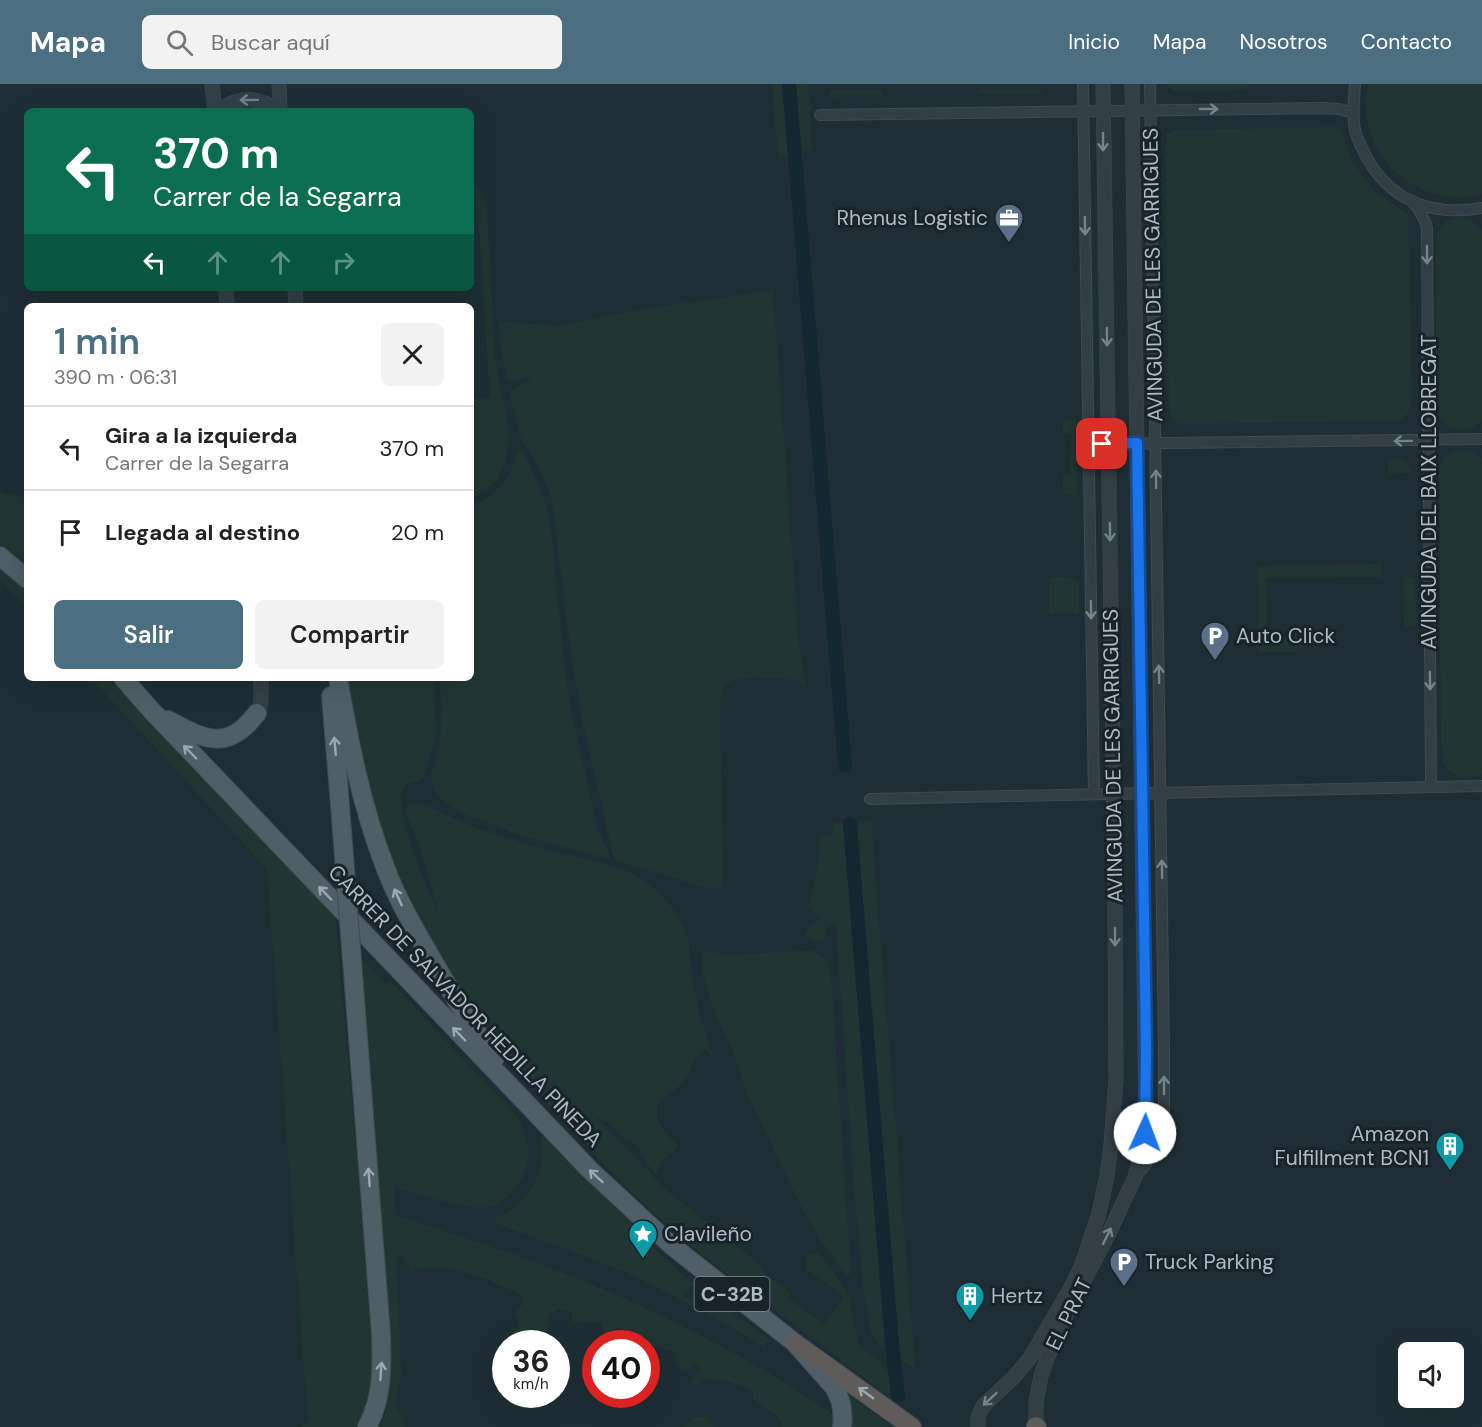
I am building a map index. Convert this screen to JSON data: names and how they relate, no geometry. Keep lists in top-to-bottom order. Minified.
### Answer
{"streets":{"highway":["C-32B"],"main road":["CARRER DE SALVADOR HEDILLA PINEDA"],"street":["AVINGUDA DE LES GARRIGUES","AVINGUDA DEL BAIX LLOBREGAT","EL PRAT"]},"crossings":[["AVINGUDA DE LES GARRIGUES","EL PRAT"],["CARRER DE SALVADOR HEDILLA PINEDA","C-32B"]],"one_way":["AVINGUDA DEL BAIX LLOBREGAT","EL PRAT"],"places":{"office":["Rhenus Logistic"],"parking":["Auto Click","Truck Parking"],"building":["Amazon Fulfillment BCN1","Hertz"],"place":["Clavileño"]},"page":{"header":"Mapa","search":"Buscar aquí","nav":["Inicio","Mapa","Nosotros","Contacto"],"turn":["370 m","Carrer de la Segarra"],"heading":["1 min","390 m · 06:31"],"list":[{"name":"Gira a la izquierda","note":"Carrer de la Segarra","value":"370 m"},{"name":"Llegada al destino","value":"20 m"}],"buttons":["Salir","Compartir"],"speed":"36 km/h","limit":"40"}}
